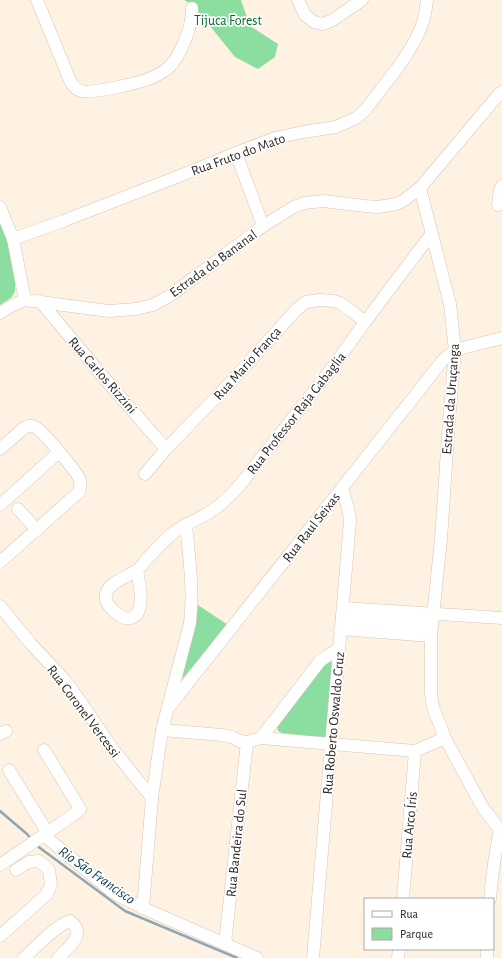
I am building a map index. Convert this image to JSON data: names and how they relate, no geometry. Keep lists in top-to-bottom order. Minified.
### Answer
{"streets":{"street":["Rua Fruto do Mato","Estrada do Bananal","Rua Mario França","Rua Carlos Rizzini","Estrada da Uruçanga","Rua Professor Raja Gabaglia","Rua Raul Seixas","Rua Coronel Vercessi","Rua Roberto Oswaldo Cruz","Rua Arco Íris","Rua Bandeira do Sul"]},"crossings":[["Estrada do Bananal","Rua Carlos Rizzini"],["Estrada do Bananal","Estrada da Uruçanga"],["Rua Mario França","Rua Carlos Rizzini"],["Rua Mario França","Rua Professor Raja Gabaglia"],["Estrada da Uruçanga","Rua Professor Raja Gabaglia"],["Estrada da Uruçanga","Rua Raul Seixas"],["Rua Raul Seixas","Rua Roberto Oswaldo Cruz"]],"water":["Rio São Francisco"],"parks":["Tijuca Forest"],"legend":["Rua","Parque"]}
